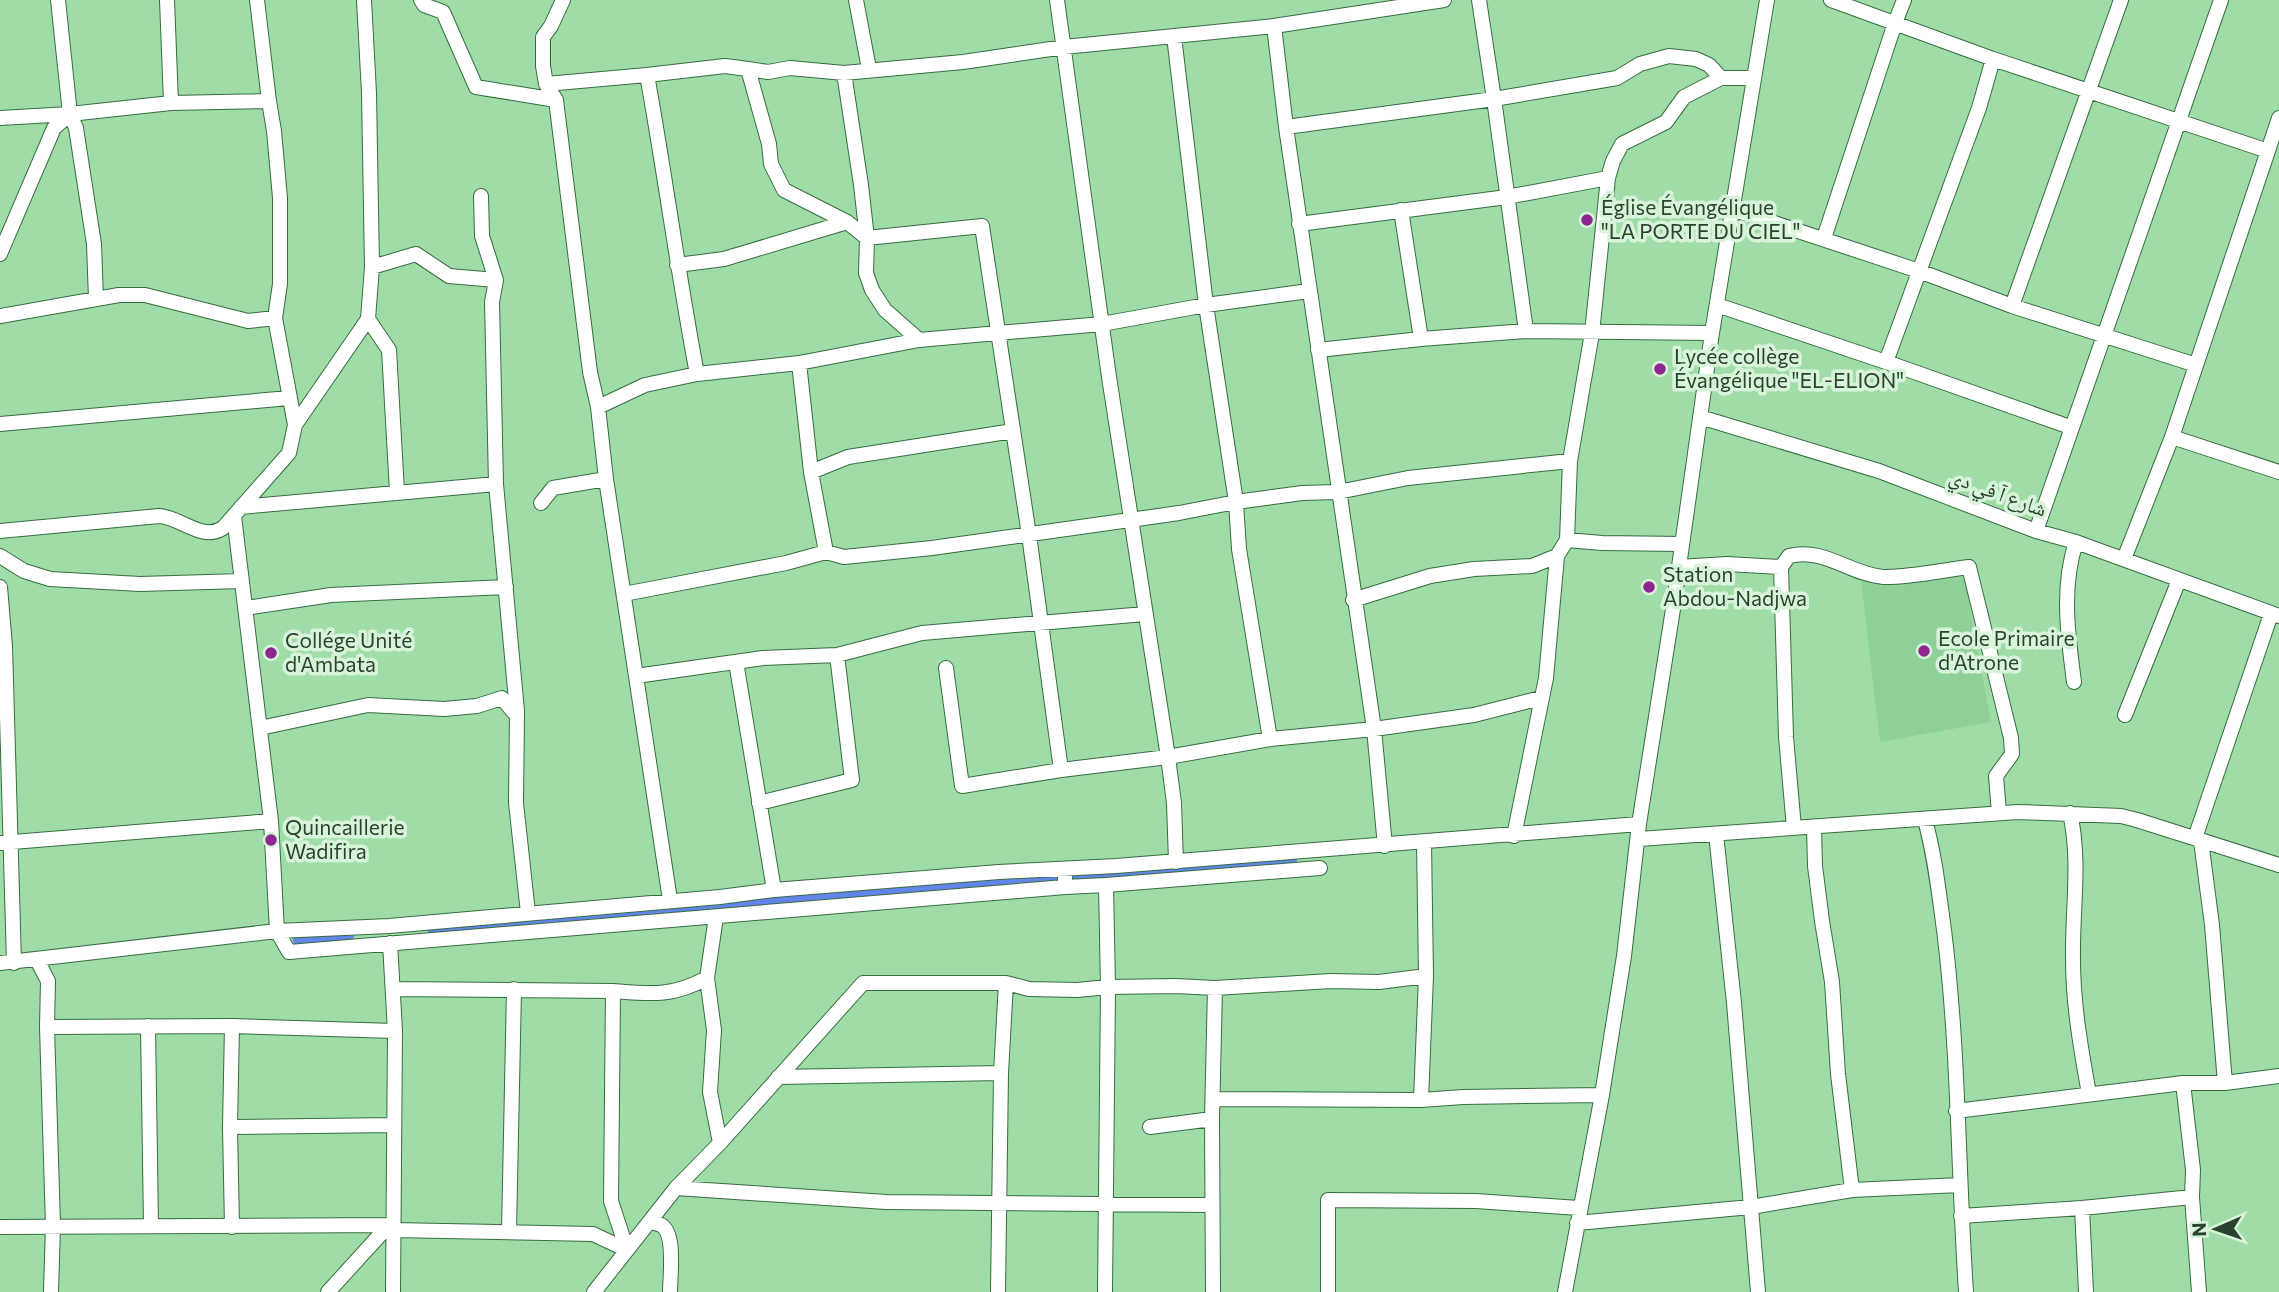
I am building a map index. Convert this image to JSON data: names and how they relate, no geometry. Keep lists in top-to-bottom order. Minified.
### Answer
{"streets":{"street":["شارع آ في دي"]},"places":["Église Évangélique \"LA PORTE DU CIEL\"","Lycée collège Évangélique \"EL-ELION\"","Station Abdou-Nadjwa","Ecole Primaire d'Atrone","Collége Unité d'Ambata","Quincaillerie Wadifira"],"north":"left"}
